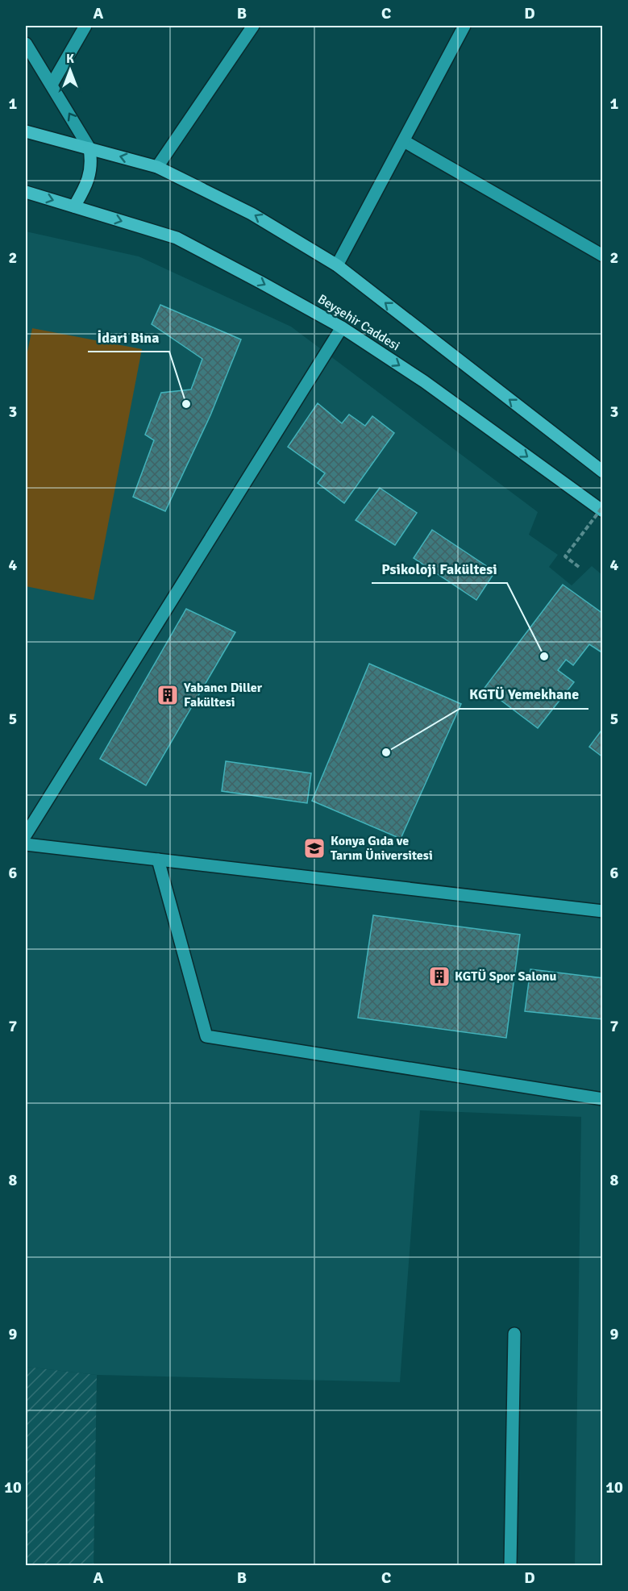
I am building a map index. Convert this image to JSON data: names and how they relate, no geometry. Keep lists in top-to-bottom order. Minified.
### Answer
{"streets":{"main road":["Beyşehir Caddesi"]},"places":{"other":["İdari Bina","Psikoloji Fakültesi","KGTÜ Yemekhane"],"building":["Yabancı Diller Fakültesi","KGTÜ Spor Salonu"],"school or university":["Konya Gıda ve Tarım Üniversitesi"]},"north":"top","grid":{"columns":["A","B","C","D"],"rows":["1","2","3","4","5","6","7","8","9","10"]}}
